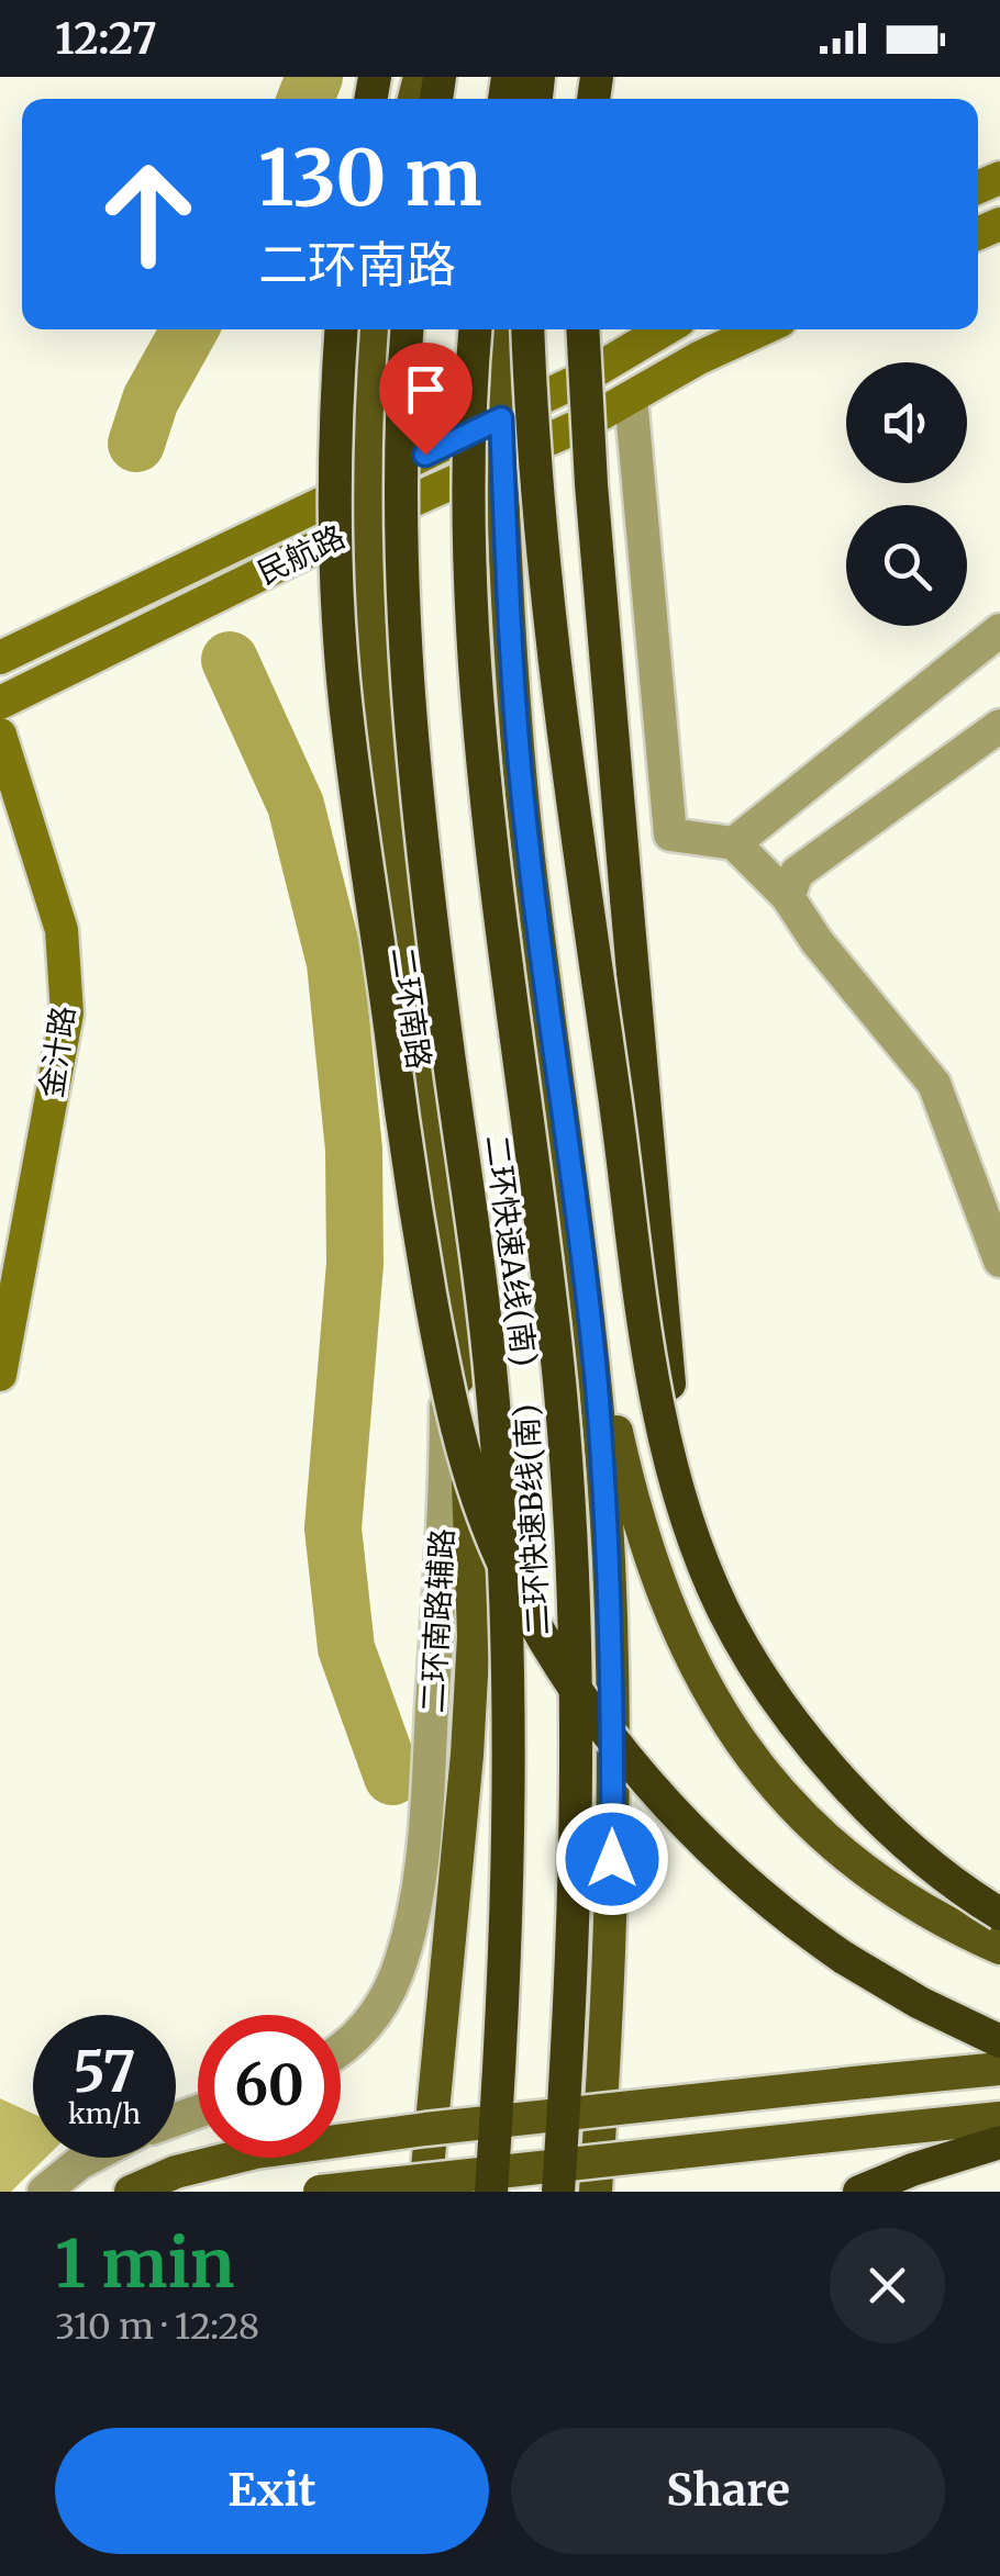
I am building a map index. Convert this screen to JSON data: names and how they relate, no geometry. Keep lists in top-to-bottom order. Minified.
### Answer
{"streets":{"highway":["二环快速A线(南)","二环快速B线(南)"],"main road":["民航路","二环南路","金汁路"],"street":["二环南路辅路"]},"crossings":[["民航路","二环南路"],["二环南路","二环南路辅路"]],"page":{"status":"12:27","turn":["130 m","二环南路"],"speed":"57 km/h","limit":"60","heading":["1 min","310 m · 12:28"],"buttons":["Exit","Share"]}}
